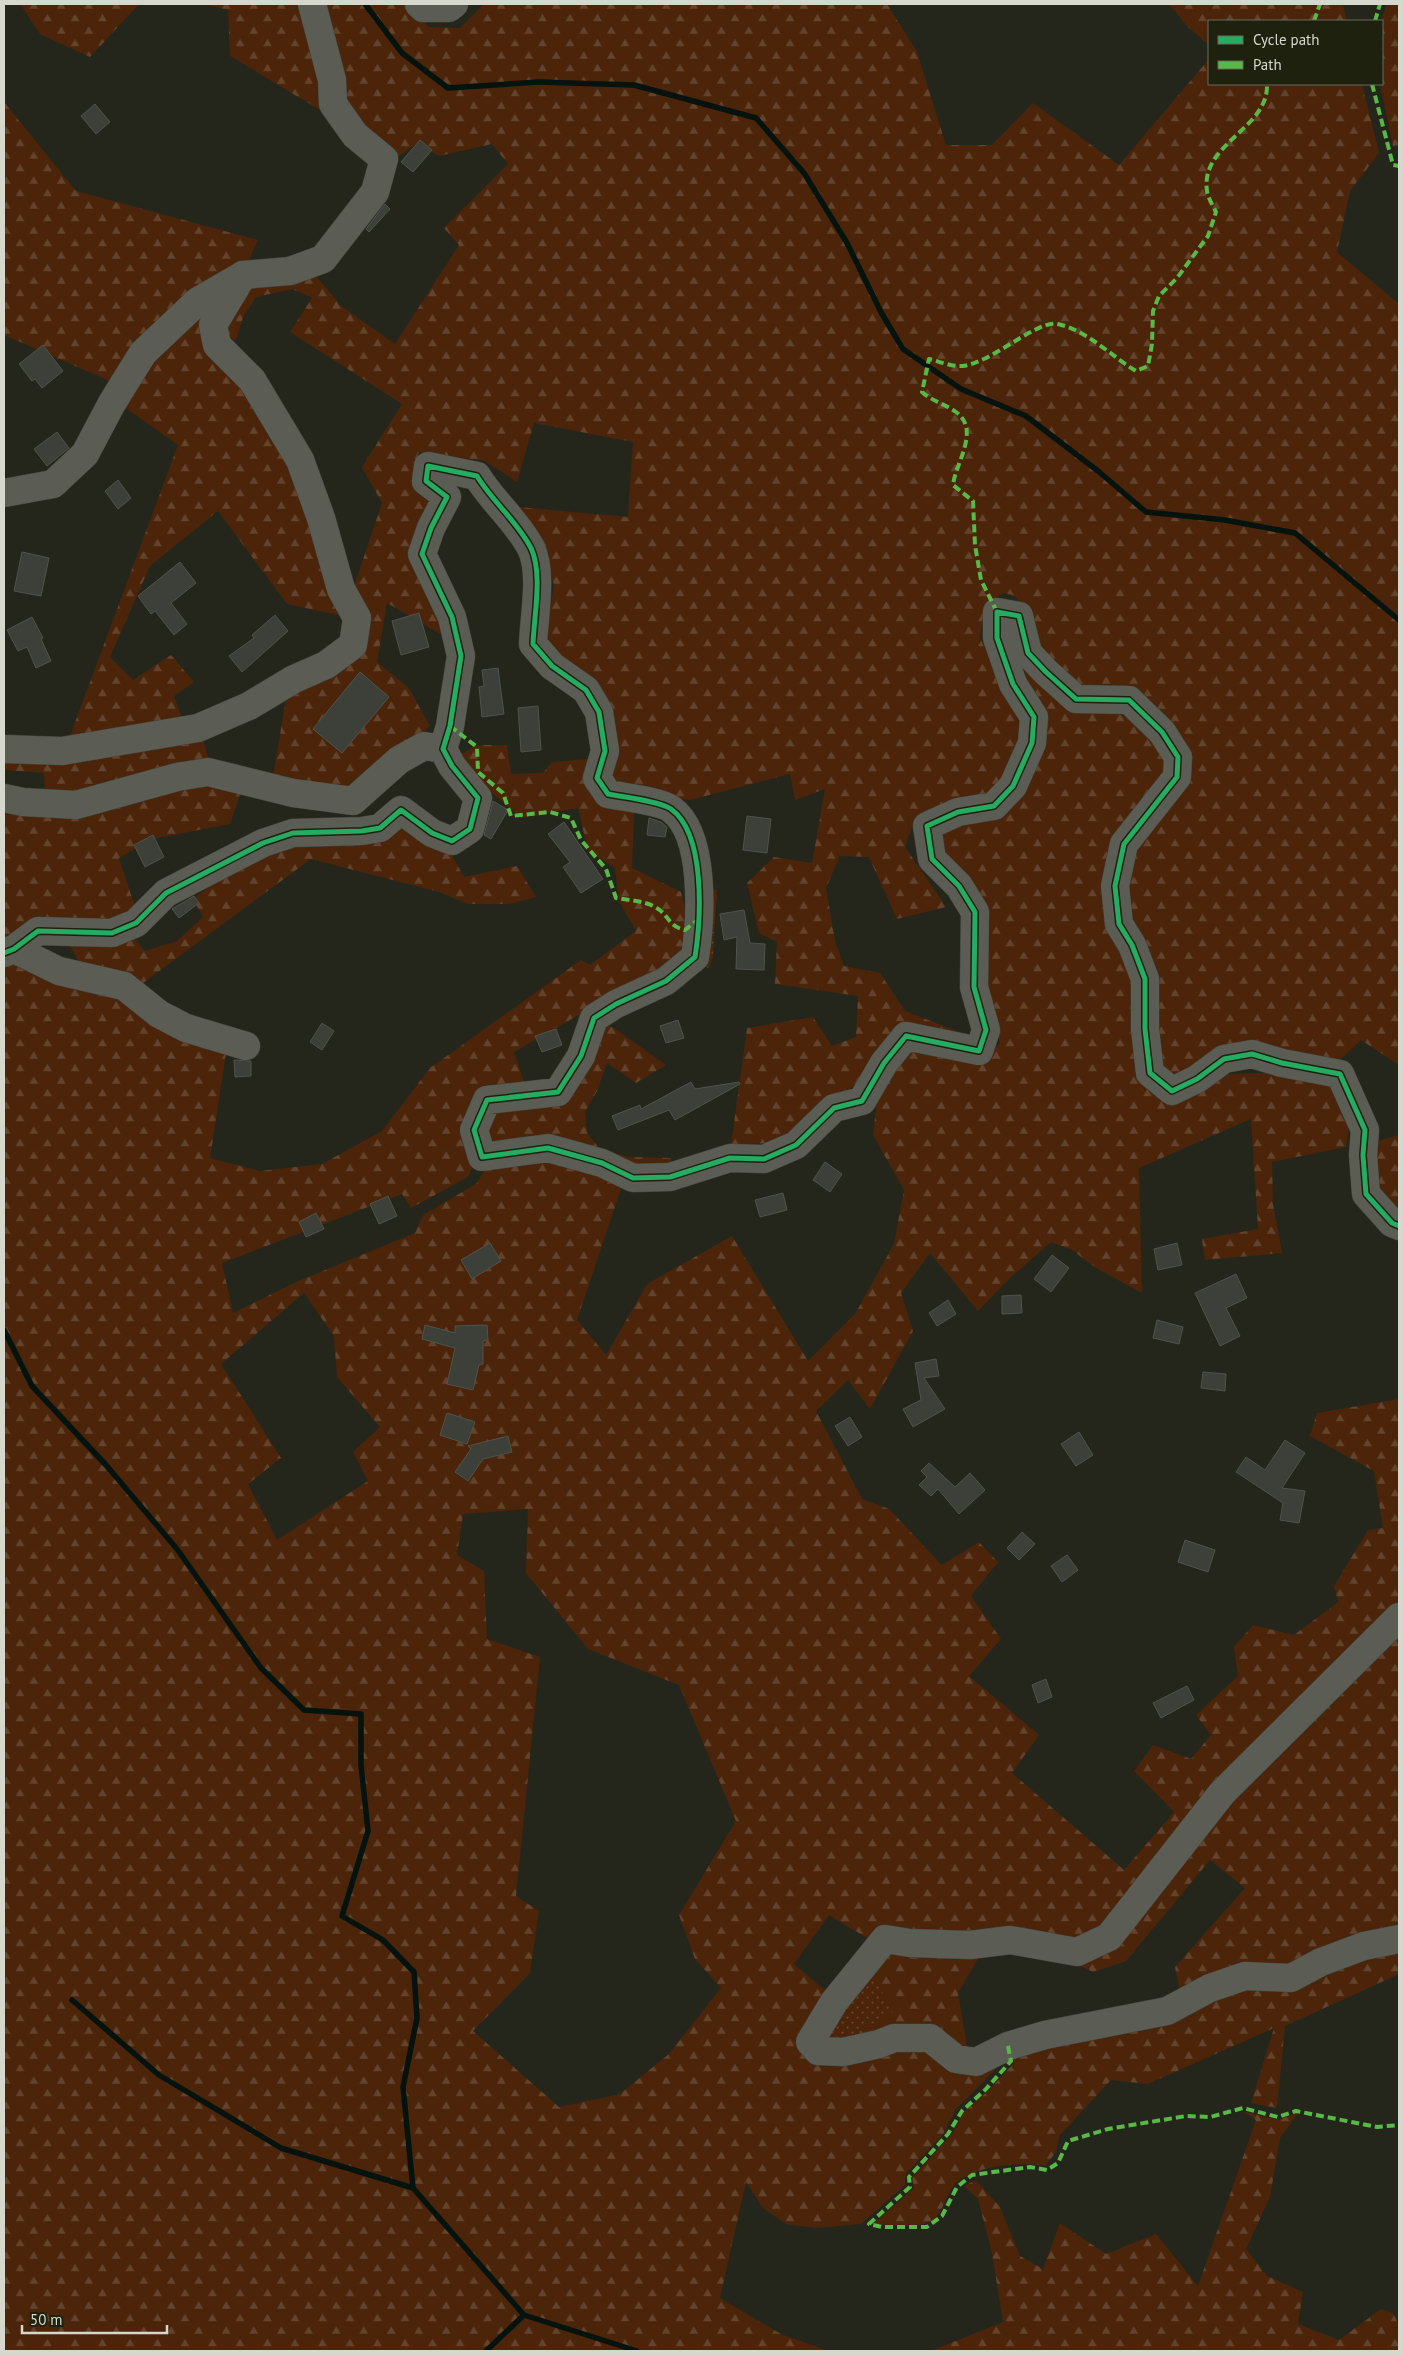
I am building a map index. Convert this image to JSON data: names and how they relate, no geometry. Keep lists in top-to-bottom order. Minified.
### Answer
{"legend":["Cycle path","Path"],"scale_bar":"50 m"}
